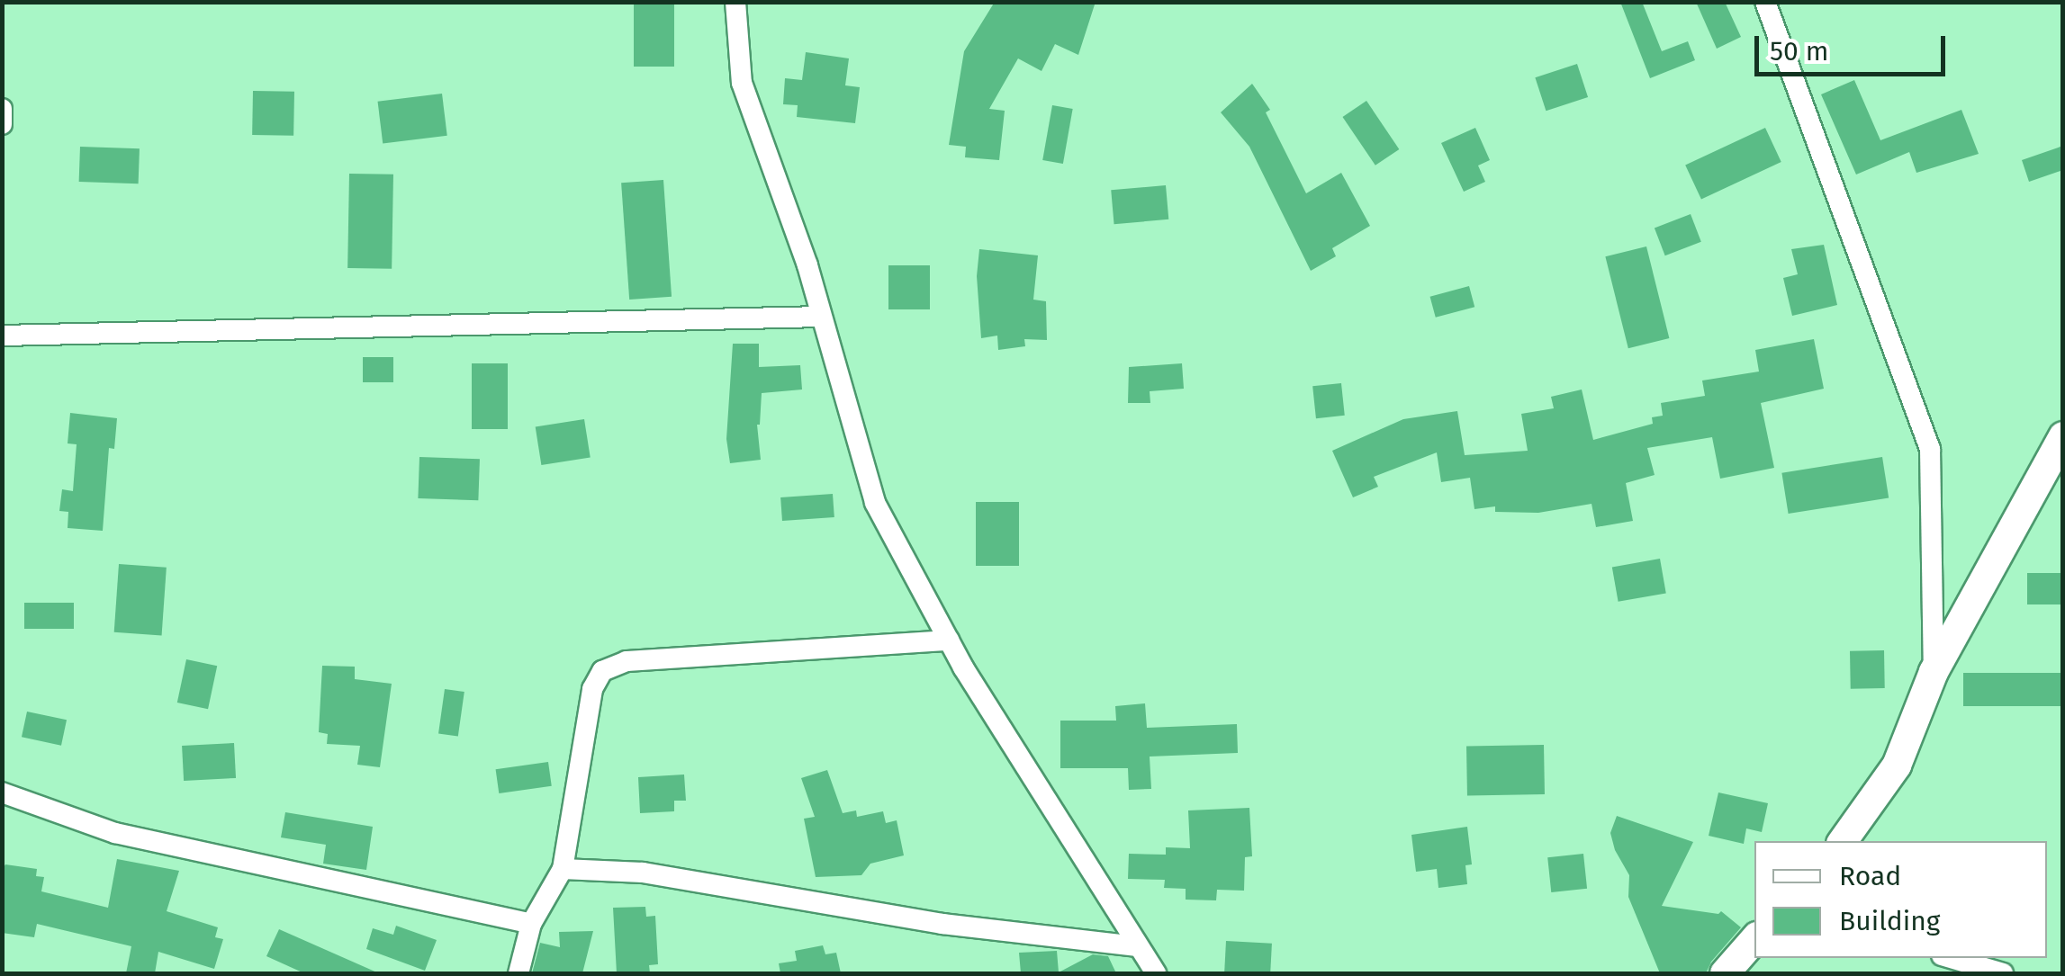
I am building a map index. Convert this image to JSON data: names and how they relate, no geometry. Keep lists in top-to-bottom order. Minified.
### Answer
{"legend":["Road","Building"],"scale_bar":"50 m"}
